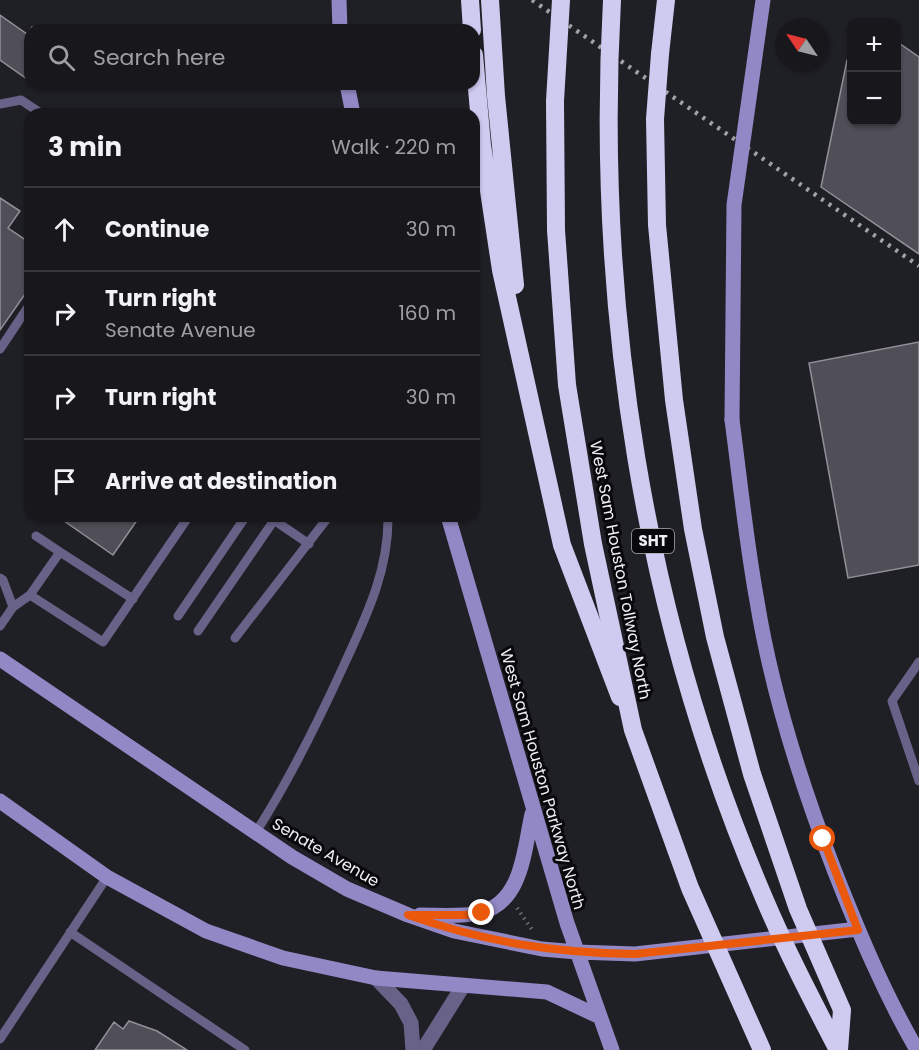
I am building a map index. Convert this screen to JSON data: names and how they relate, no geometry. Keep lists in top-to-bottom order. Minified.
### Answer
{"streets":{"highway":["SHT","West Sam Houston Tollway North"],"main road":["West Sam Houston Parkway North","Senate Avenue"]},"crossings":[["West Sam Houston Parkway North","Senate Avenue"]],"north":"top left","page":{"map_buttons":["+","−"],"search":"Search here","heading":["3 min","Walk · 220 m"],"list":[["Continue","30 m"],["Turn right","Senate Avenue","160 m"],["Turn right","30 m"],"Arrive at destination"]}}
